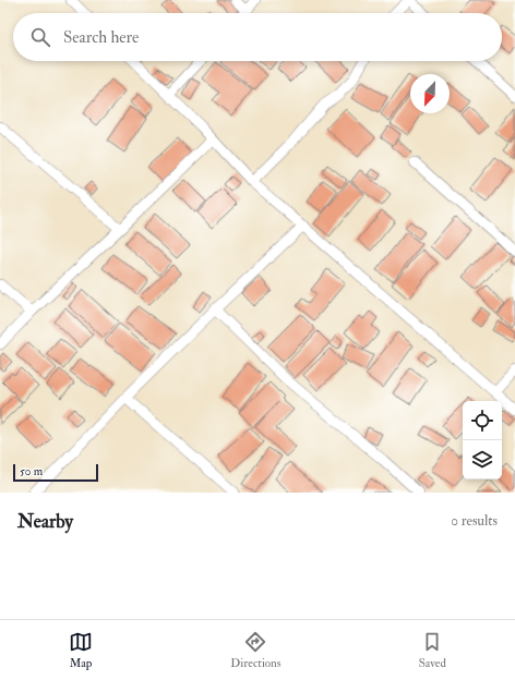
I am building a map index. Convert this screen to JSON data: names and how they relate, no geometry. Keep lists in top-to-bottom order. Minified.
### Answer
{"scale_bar":"50 m","north":"bottom left","page":{"search":"Search here","scale":"50 m","heading":["Nearby","0 results"],"nav":["Map","Directions","Saved"]}}
